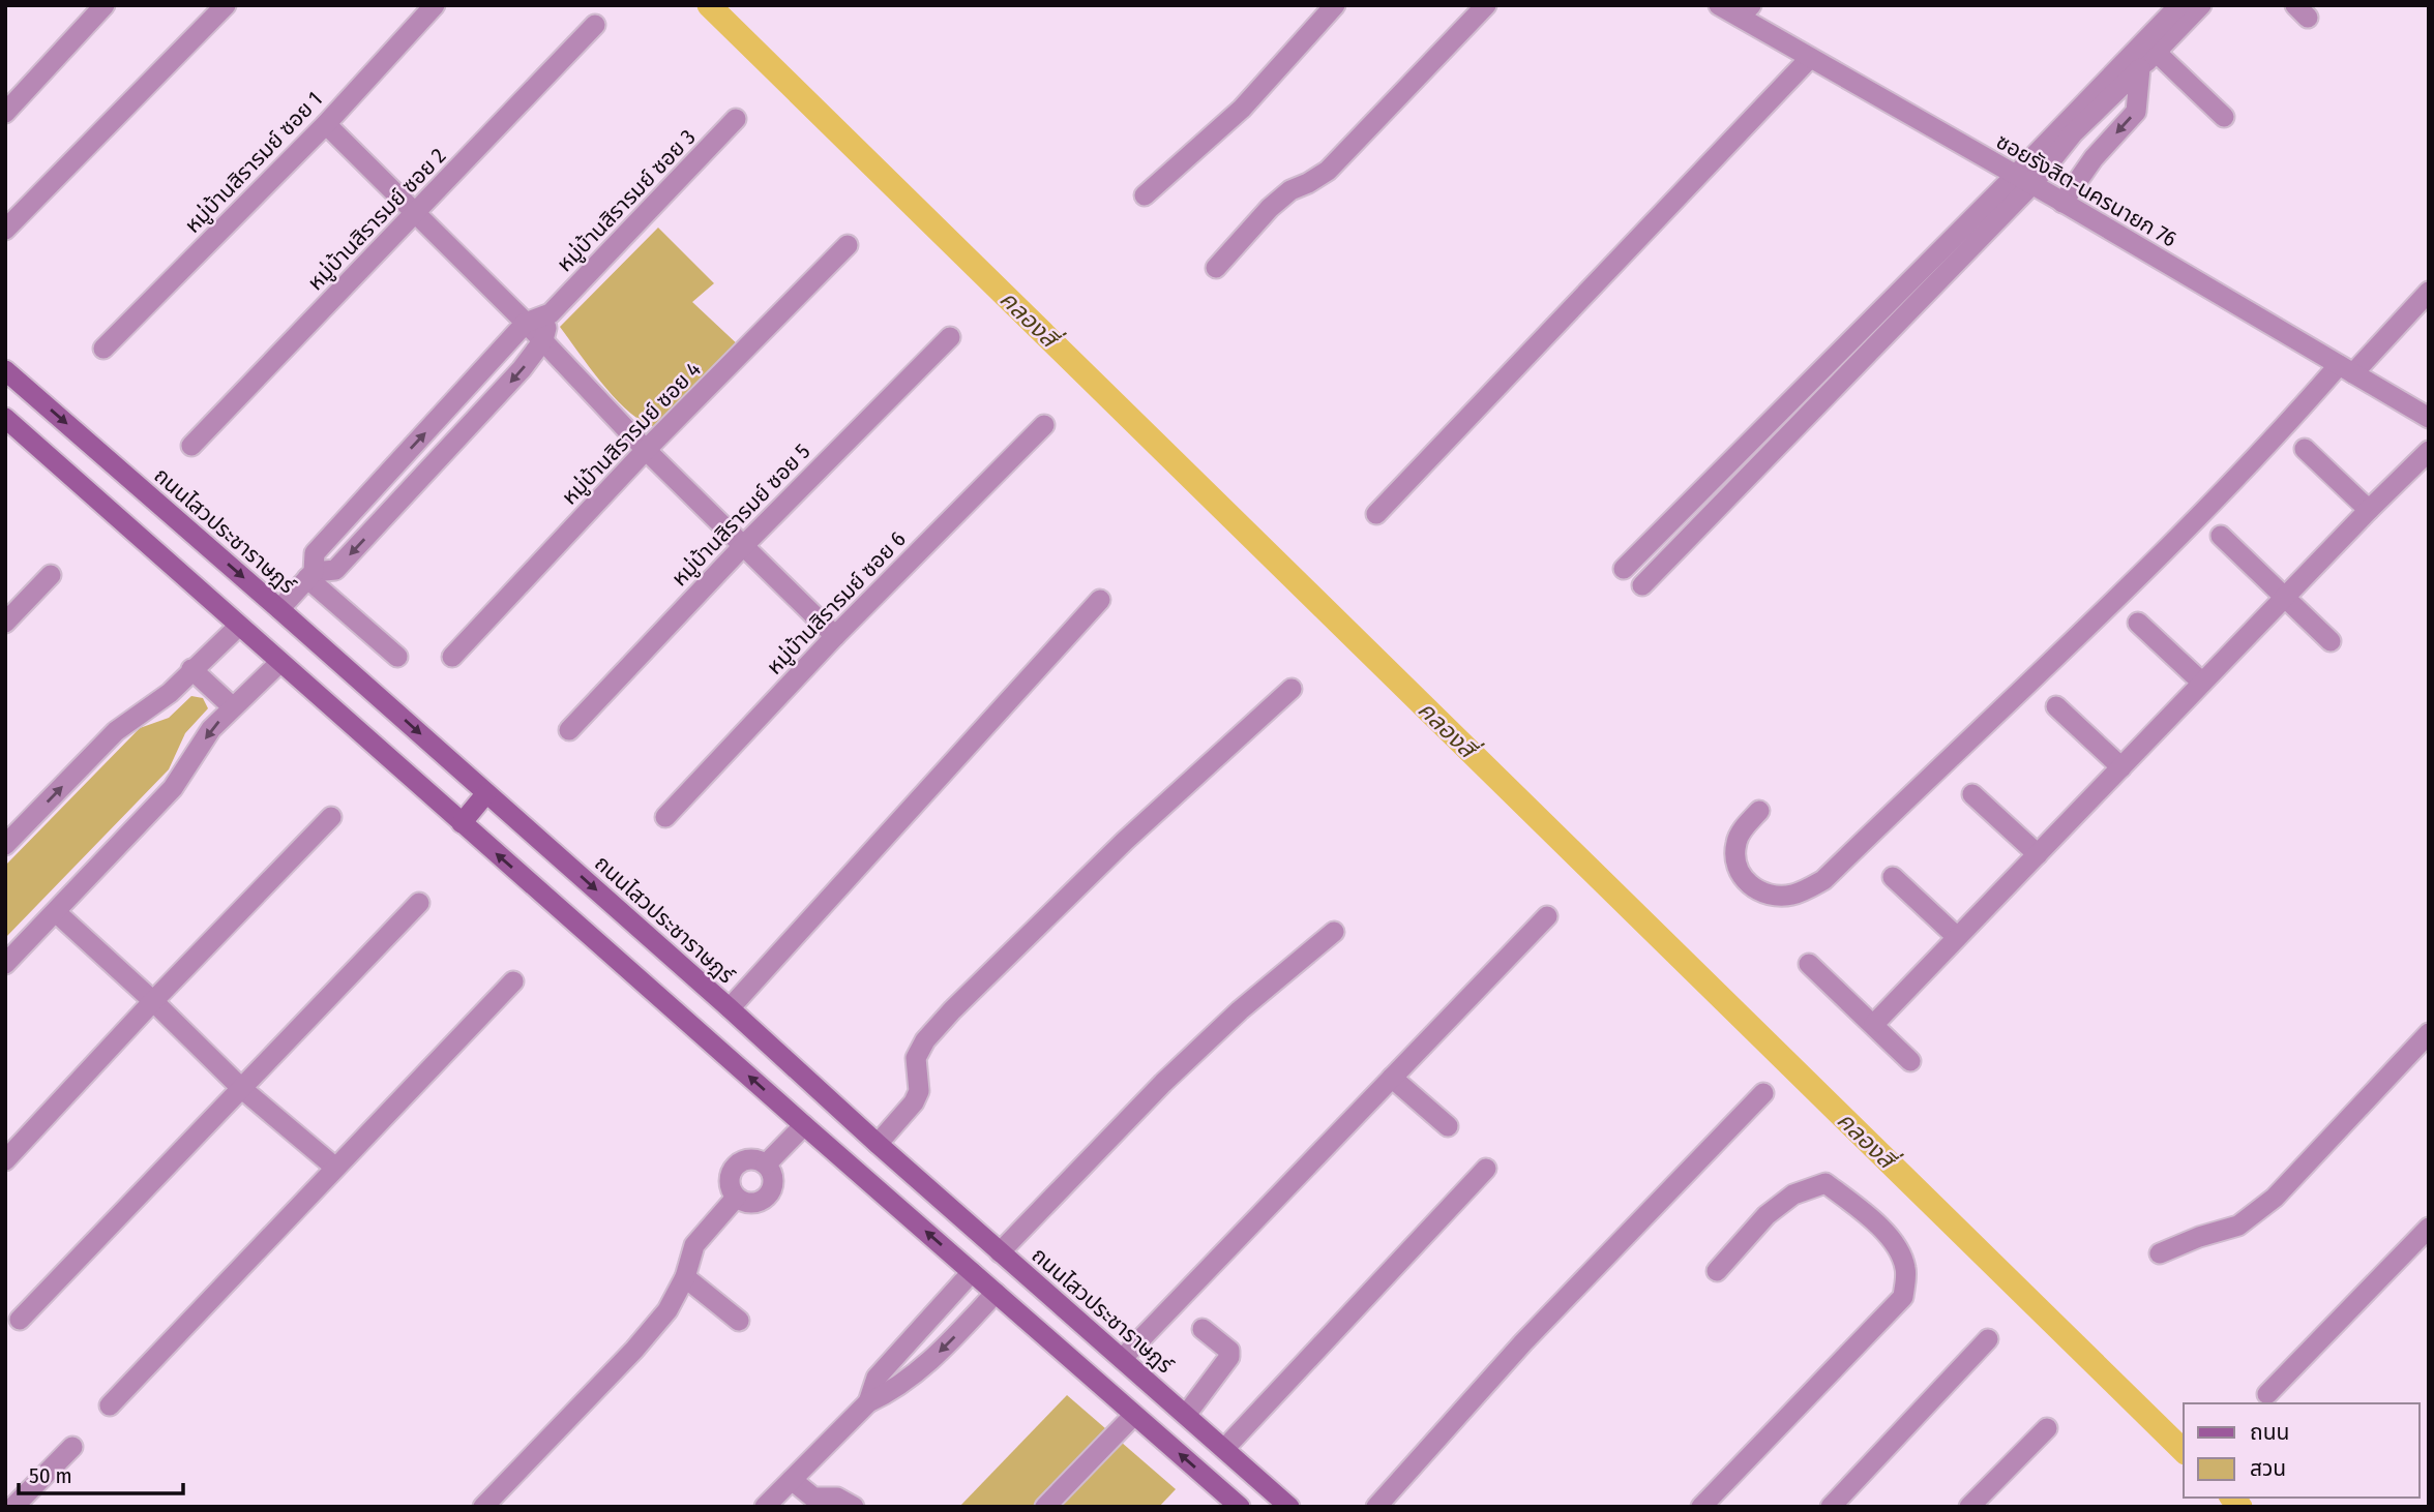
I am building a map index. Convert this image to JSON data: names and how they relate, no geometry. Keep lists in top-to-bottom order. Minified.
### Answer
{"streets":{"main road":["ถนนไสวประชาราษฎร์"],"street":["หมู่บ้านสิรารมย์ ซอย 1","ซอยรังสิต-นครนายก 76","หมู่บ้านสิรารมย์ ซอย 3","หมู่บ้านสิรารมย์ ซอย 2","หมู่บ้านสิรารมย์ ซอย 4","หมู่บ้านสิรารมย์ ซอย 5","หมู่บ้านสิรารมย์ ซอย 6"]},"water":["คลองสี่"],"legend":["ถนน","สวน"],"scale_bar":"50 m"}
